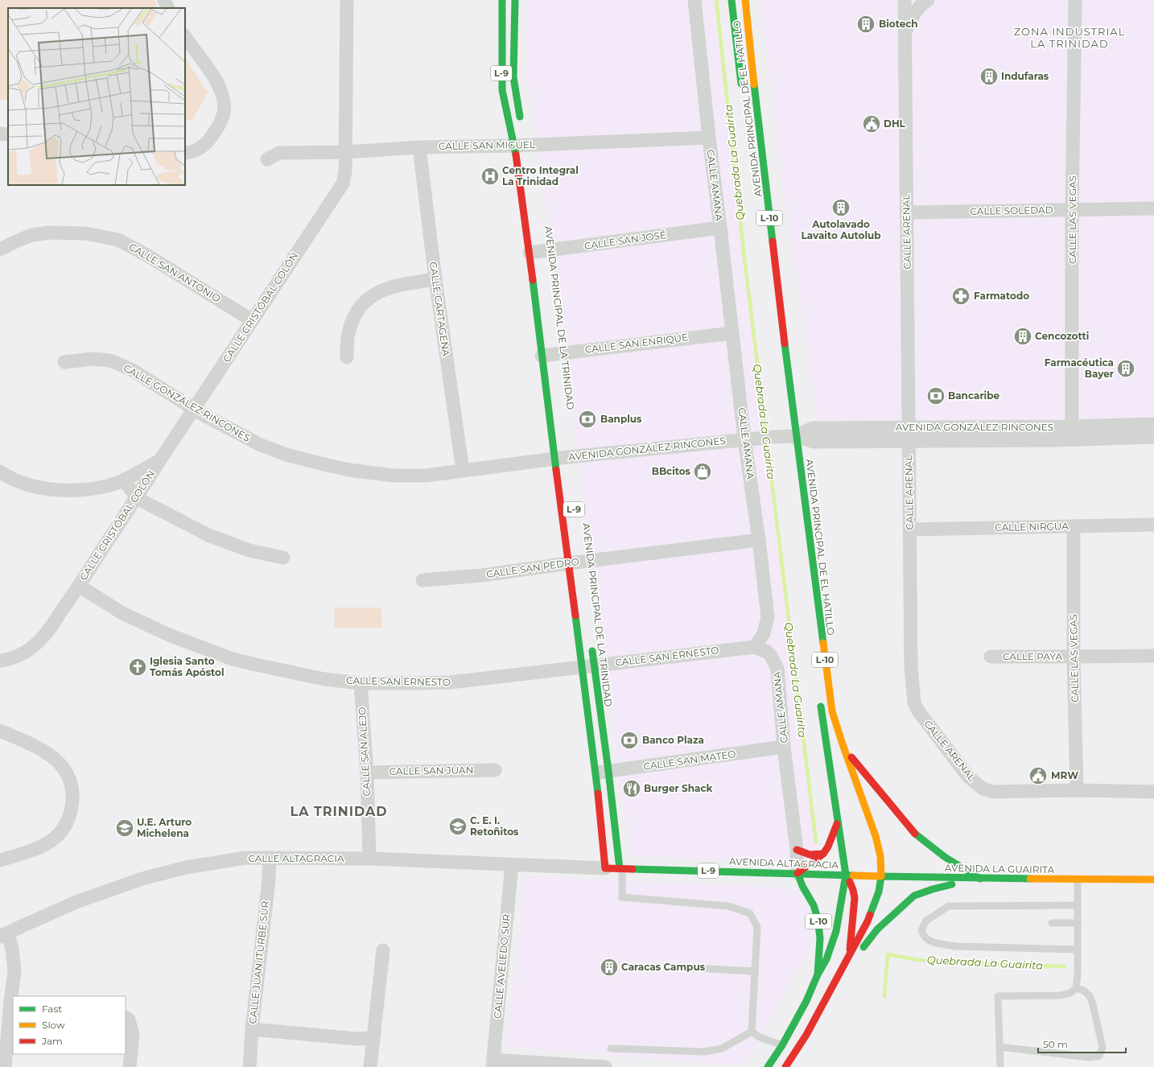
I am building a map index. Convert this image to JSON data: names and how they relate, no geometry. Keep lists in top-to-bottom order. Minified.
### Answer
{"streets":{"main road":["L-9","AVENIDA PRINCIPAL DE EL HATILLO","L-10","AVENIDA PRINCIPAL DE LA TRINIDAD","AVENIDA ALTAGRACIA","AVENIDA LA GUAIRITA"],"street":["CALLE SAN MIGUEL","CALLE AMANA","CALLE SOLEDAD","CALLE LAS VEGAS","CALLE ARENAL","CALLE SAN JOSÉ","CALLE SAN ANTONIO","CALLE CRISTÓBAL COLÓN","CALLE CARTAGENA","CALLE SAN ENRIQUE","CALLE GONZÁLEZ RINCONES","AVENIDA GONZÁLEZ RINCONES","CALLE NIRGUA","CALLE SAN PEDRO","CALLE SAN ERNESTO","CALLE PAYA","CALLE SAN ALEJO","CALLE SAN MATEO","CALLE SAN JUAN","CALLE ALTAGRACIA","CALLE JUAN ITURBE SUR","CALLE AVELEDO SUR"]},"crossings":[["AVENIDA PRINCIPAL DE EL HATILLO","L-10"],["AVENIDA PRINCIPAL DE EL HATILLO","AVENIDA GONZÁLEZ RINCONES"],["AVENIDA PRINCIPAL DE EL HATILLO","AVENIDA LA GUAIRITA"],["CALLE SAN MIGUEL","CALLE AMANA"],["CALLE SAN MIGUEL","CALLE CRISTÓBAL COLÓN"],["CALLE SAN MIGUEL","CALLE CARTAGENA"],["CALLE SAN MIGUEL","AVENIDA PRINCIPAL DE LA TRINIDAD"],["CALLE AMANA","L-10"],["CALLE AMANA","CALLE SAN JOSÉ"],["CALLE AMANA","CALLE SAN ENRIQUE"],["CALLE AMANA","AVENIDA GONZÁLEZ RINCONES"],["CALLE AMANA","CALLE SAN PEDRO"],["CALLE AMANA","CALLE SAN ERNESTO"],["CALLE AMANA","CALLE SAN MATEO"],["CALLE AMANA","AVENIDA ALTAGRACIA"],["CALLE SOLEDAD","CALLE LAS VEGAS"],["CALLE SOLEDAD","CALLE ARENAL"],["L-10","AVENIDA ALTAGRACIA"],["L-10","AVENIDA LA GUAIRITA"],["CALLE LAS VEGAS","CALLE ARENAL"],["CALLE LAS VEGAS","AVENIDA GONZÁLEZ RINCONES"],["CALLE LAS VEGAS","CALLE NIRGUA"],["CALLE LAS VEGAS","CALLE PAYA"],["CALLE ARENAL","AVENIDA GONZÁLEZ RINCONES"],["CALLE ARENAL","CALLE NIRGUA"],["CALLE SAN JOSÉ","AVENIDA PRINCIPAL DE LA TRINIDAD"],["CALLE SAN ANTONIO","CALLE CRISTÓBAL COLÓN"],["CALLE CRISTÓBAL COLÓN","CALLE GONZÁLEZ RINCONES"],["CALLE CRISTÓBAL COLÓN","CALLE SAN ERNESTO"],["CALLE CARTAGENA","CALLE GONZÁLEZ RINCONES"],["AVENIDA PRINCIPAL DE LA TRINIDAD","CALLE SAN ENRIQUE"],["AVENIDA PRINCIPAL DE LA TRINIDAD","CALLE GONZÁLEZ RINCONES"],["AVENIDA PRINCIPAL DE LA TRINIDAD","AVENIDA GONZÁLEZ RINCONES"],["AVENIDA PRINCIPAL DE LA TRINIDAD","CALLE SAN PEDRO"],["AVENIDA PRINCIPAL DE LA TRINIDAD","CALLE SAN ERNESTO"],["AVENIDA PRINCIPAL DE LA TRINIDAD","CALLE SAN MATEO"],["AVENIDA PRINCIPAL DE LA TRINIDAD","CALLE ALTAGRACIA"],["AVENIDA PRINCIPAL DE LA TRINIDAD","AVENIDA ALTAGRACIA"],["CALLE GONZÁLEZ RINCONES","AVENIDA GONZÁLEZ RINCONES"],["CALLE SAN ERNESTO","CALLE SAN ALEJO"],["CALLE SAN ALEJO","CALLE SAN JUAN"],["CALLE SAN ALEJO","CALLE ALTAGRACIA"],["CALLE ALTAGRACIA","AVENIDA ALTAGRACIA"],["CALLE ALTAGRACIA","CALLE JUAN ITURBE SUR"],["CALLE ALTAGRACIA","CALLE AVELEDO SUR"],["AVENIDA ALTAGRACIA","AVENIDA LA GUAIRITA"]],"districts":["ZONA INDUSTRIAL LA TRINIDAD","LA TRINIDAD"],"water":["Quebrada La Guairita"],"places":{"building":["Biotech","Indufaras","Autolavado Lavaito Autolub","Cencozotti","Farmacéutica Bayer","Caracas Campus"],"public building":["DHL","MRW"],"hospital":["Centro Integral La Trinidad"],"pharmacy":["Farmatodo"],"bank":["Bancaribe","Banplus","Banco Plaza"],"shop":["BBcitos"],"church":["Iglesia Santo Tomás Apóstol"],"restaurant":["Burger Shack"],"school or university":["C. E. I. Retoñitos","U.E. Arturo Michelena"]},"legend":["Fast","Slow","Jam"],"scale_bar":"50 m"}
